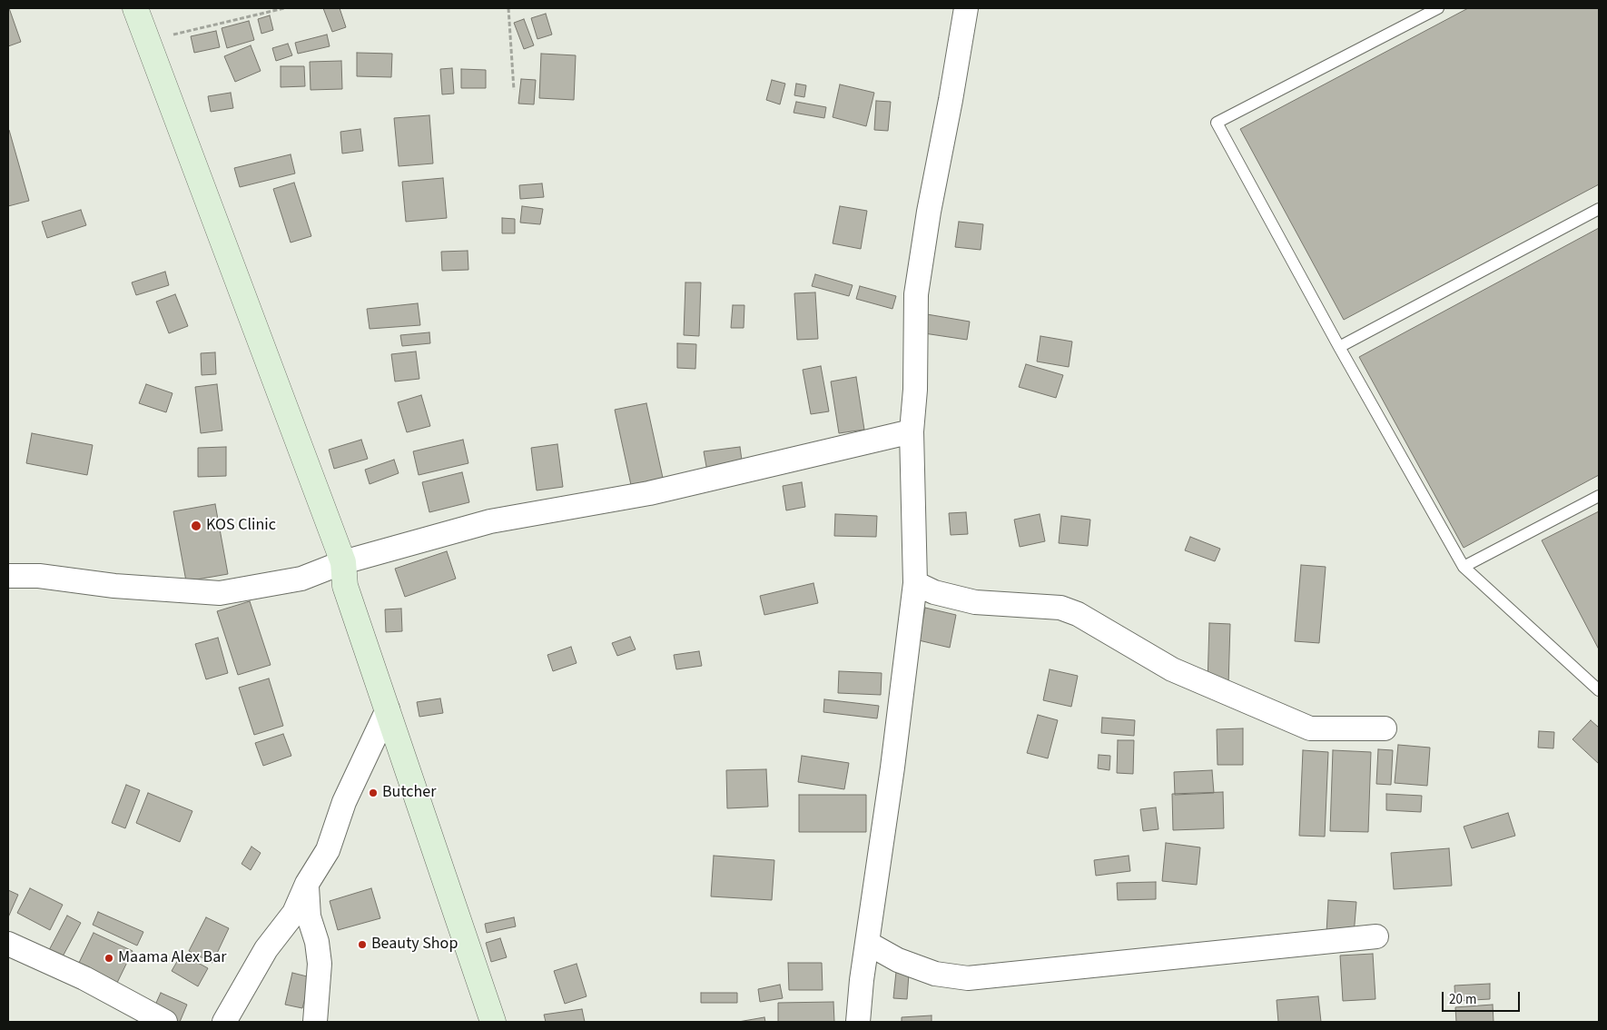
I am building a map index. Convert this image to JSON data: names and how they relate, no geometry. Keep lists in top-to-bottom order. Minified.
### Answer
{"places":["KOS Clinic","Butcher","Beauty Shop","Maama Alex Bar"],"scale_bar":"20 m"}
